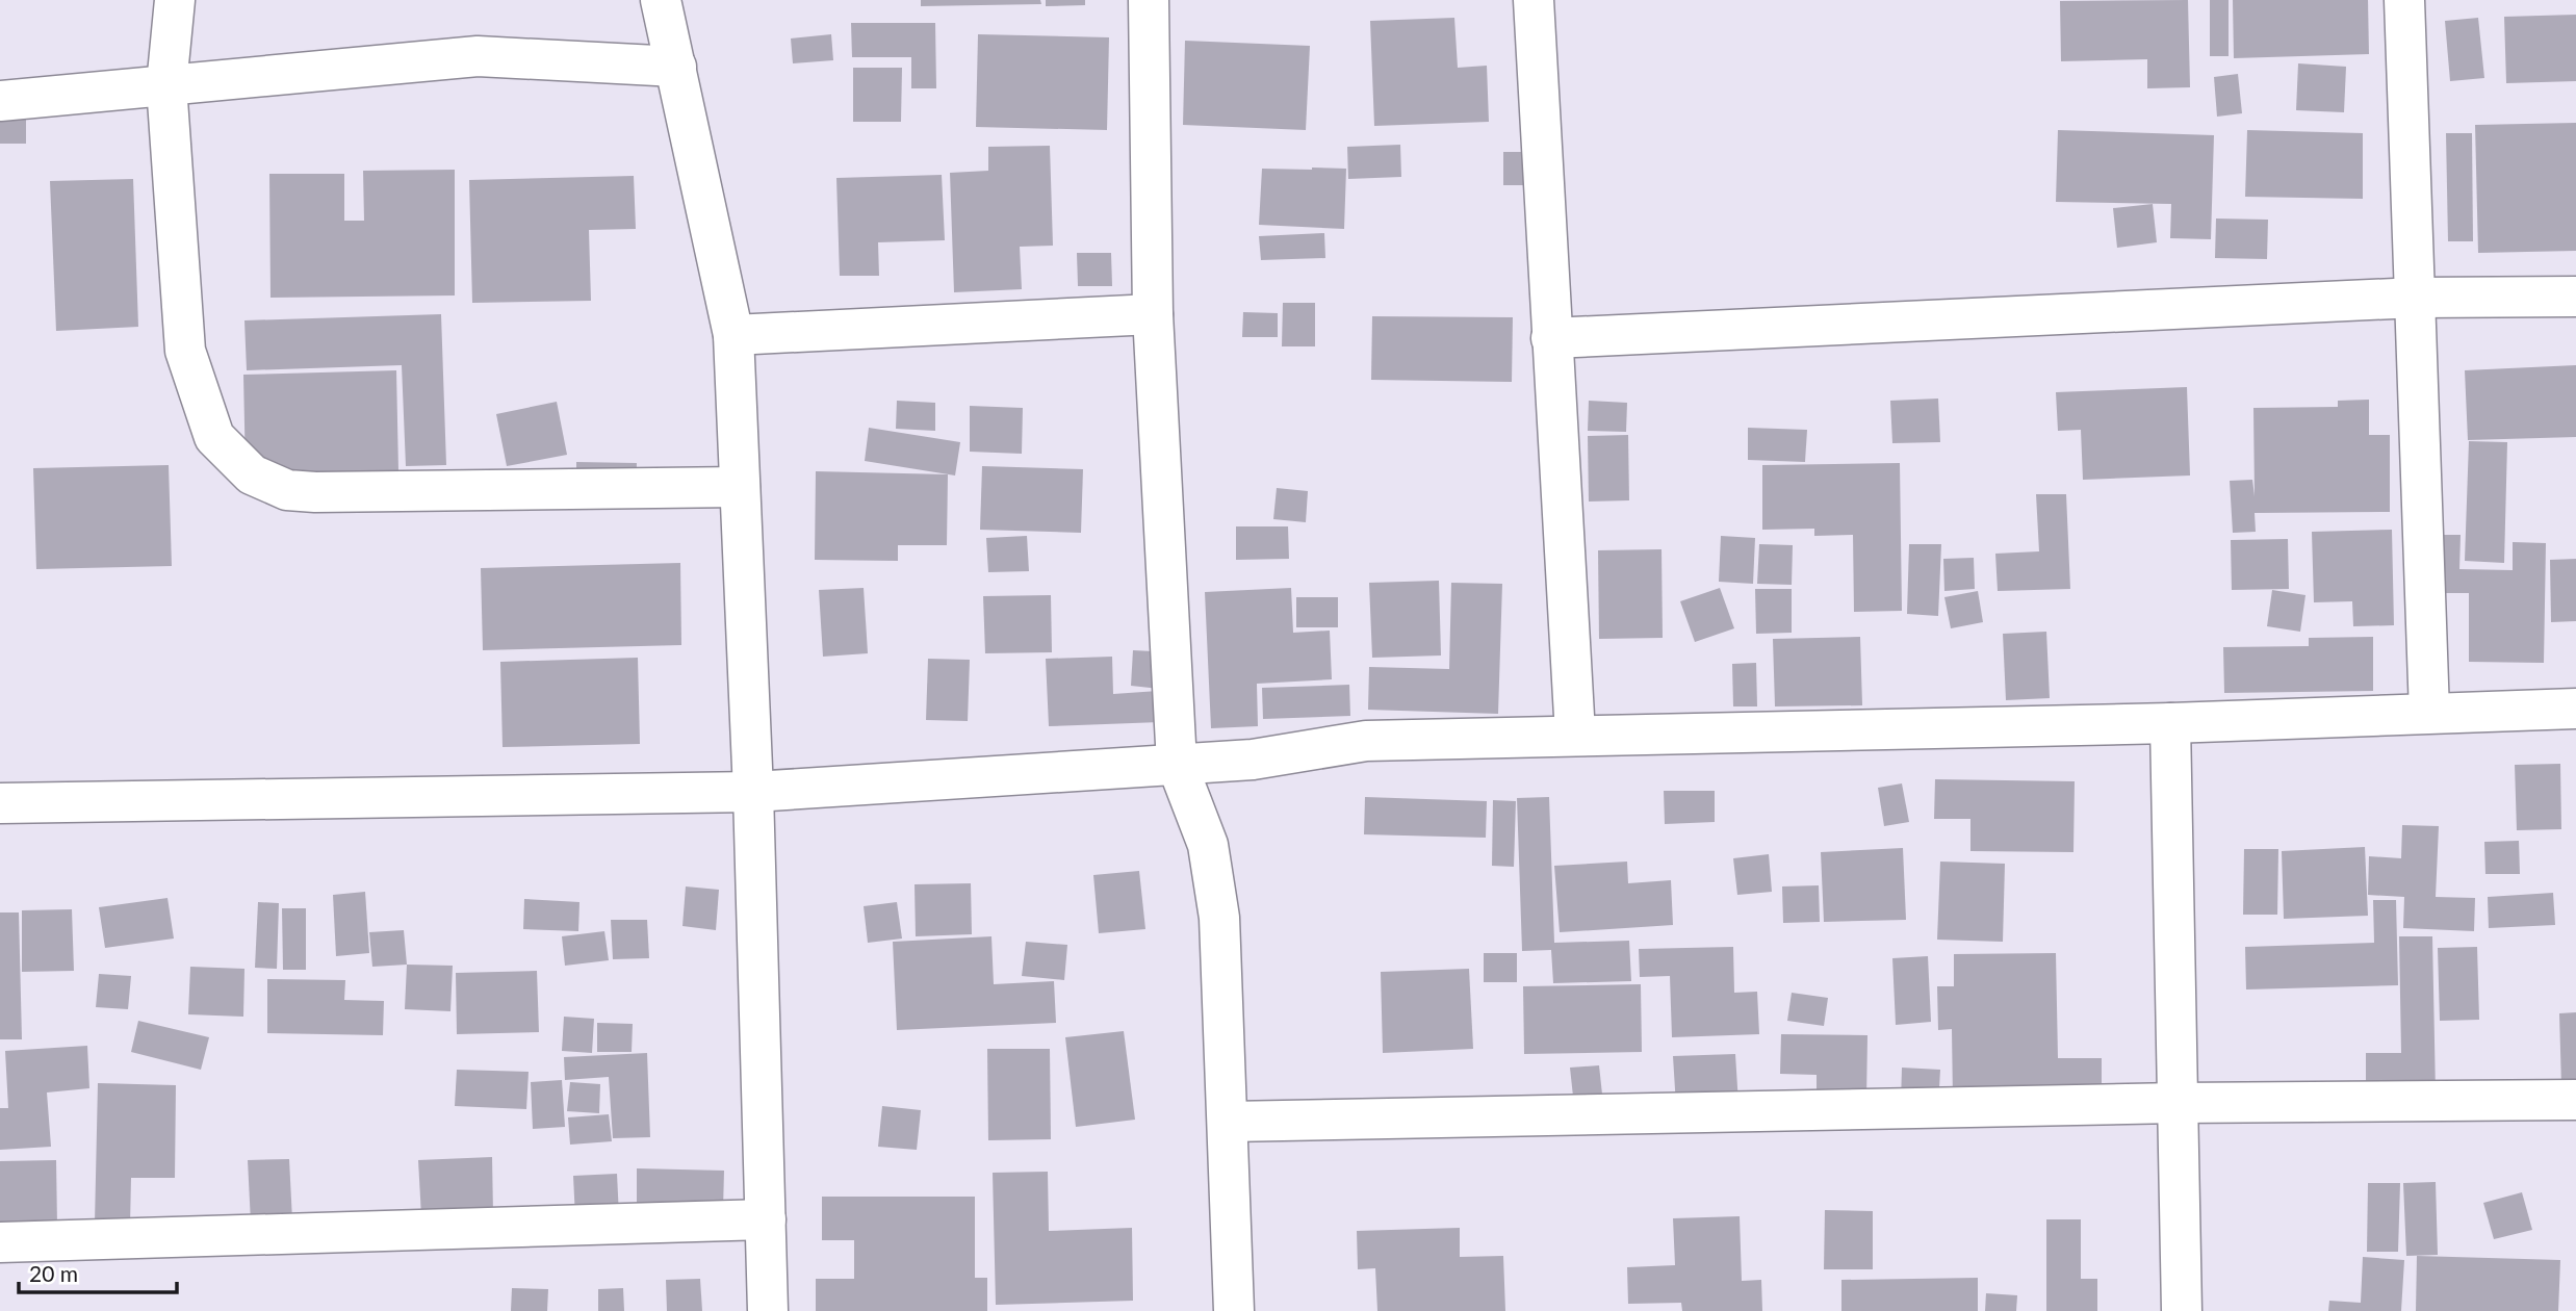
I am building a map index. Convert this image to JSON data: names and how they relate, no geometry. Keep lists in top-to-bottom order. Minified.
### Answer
{"scale_bar":"20 m"}
